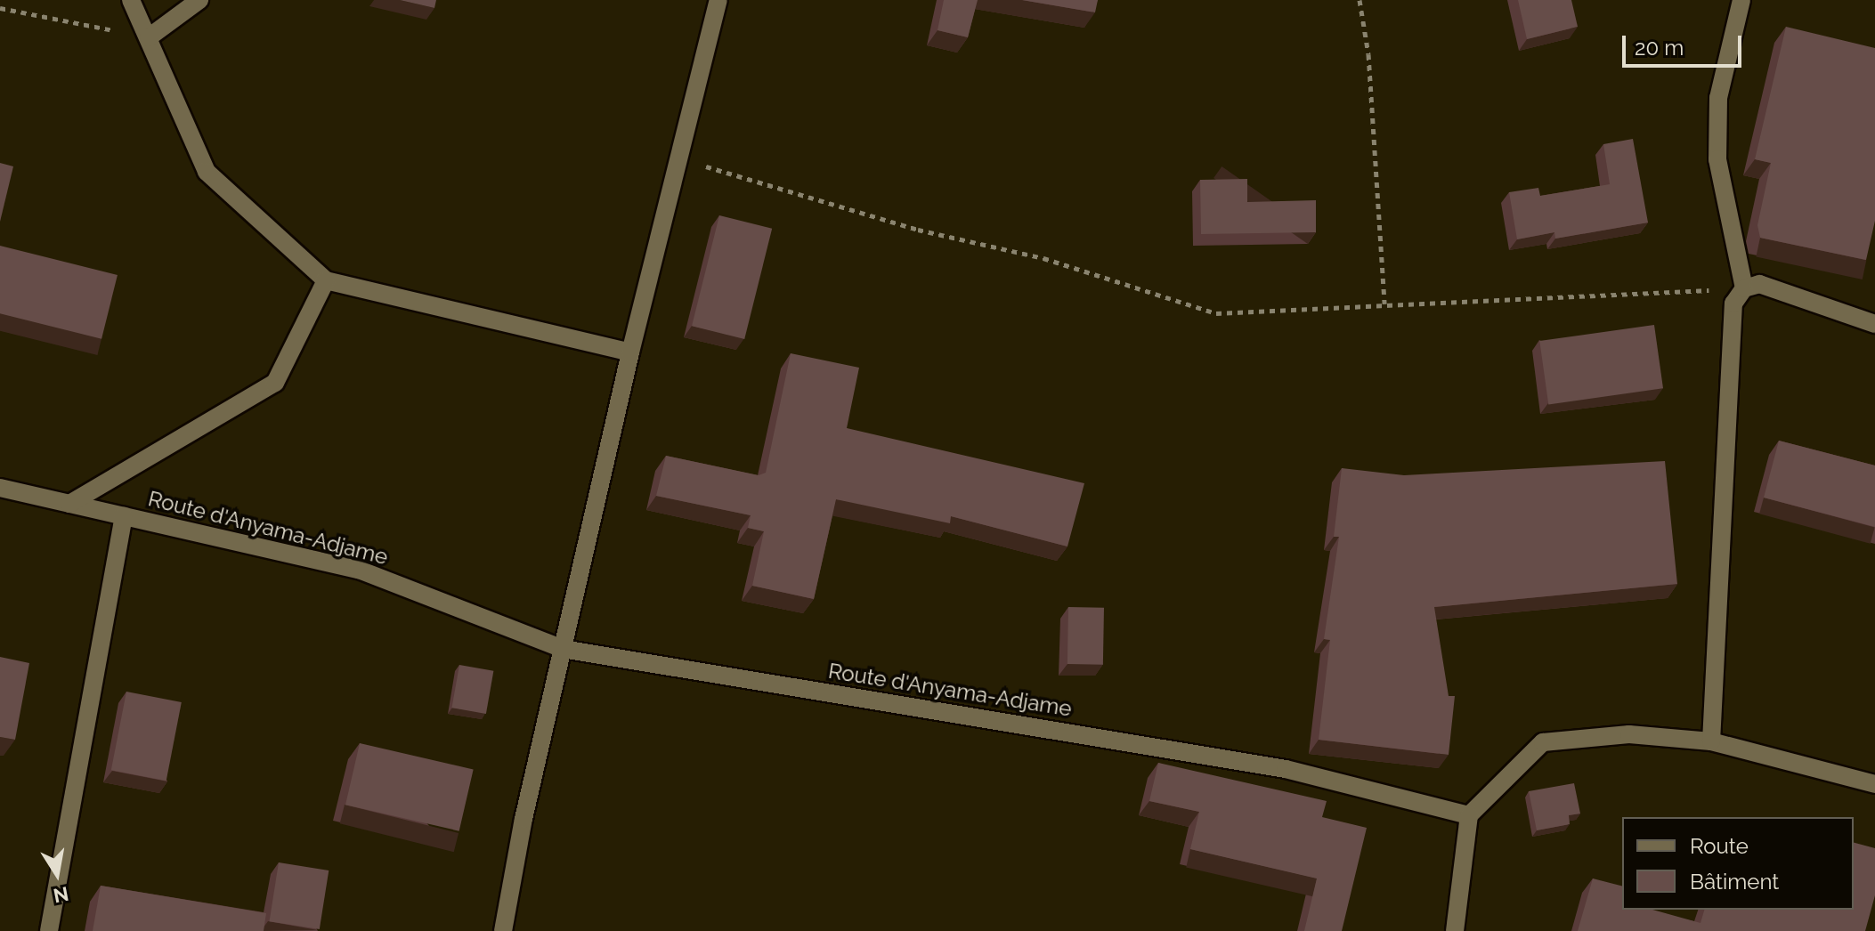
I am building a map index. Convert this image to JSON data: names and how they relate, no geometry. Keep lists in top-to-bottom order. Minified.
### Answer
{"streets":{"street":["Route d'Anyama-Adjame"]},"legend":["Route","Bâtiment"],"scale_bar":"20 m","north":"bottom"}
